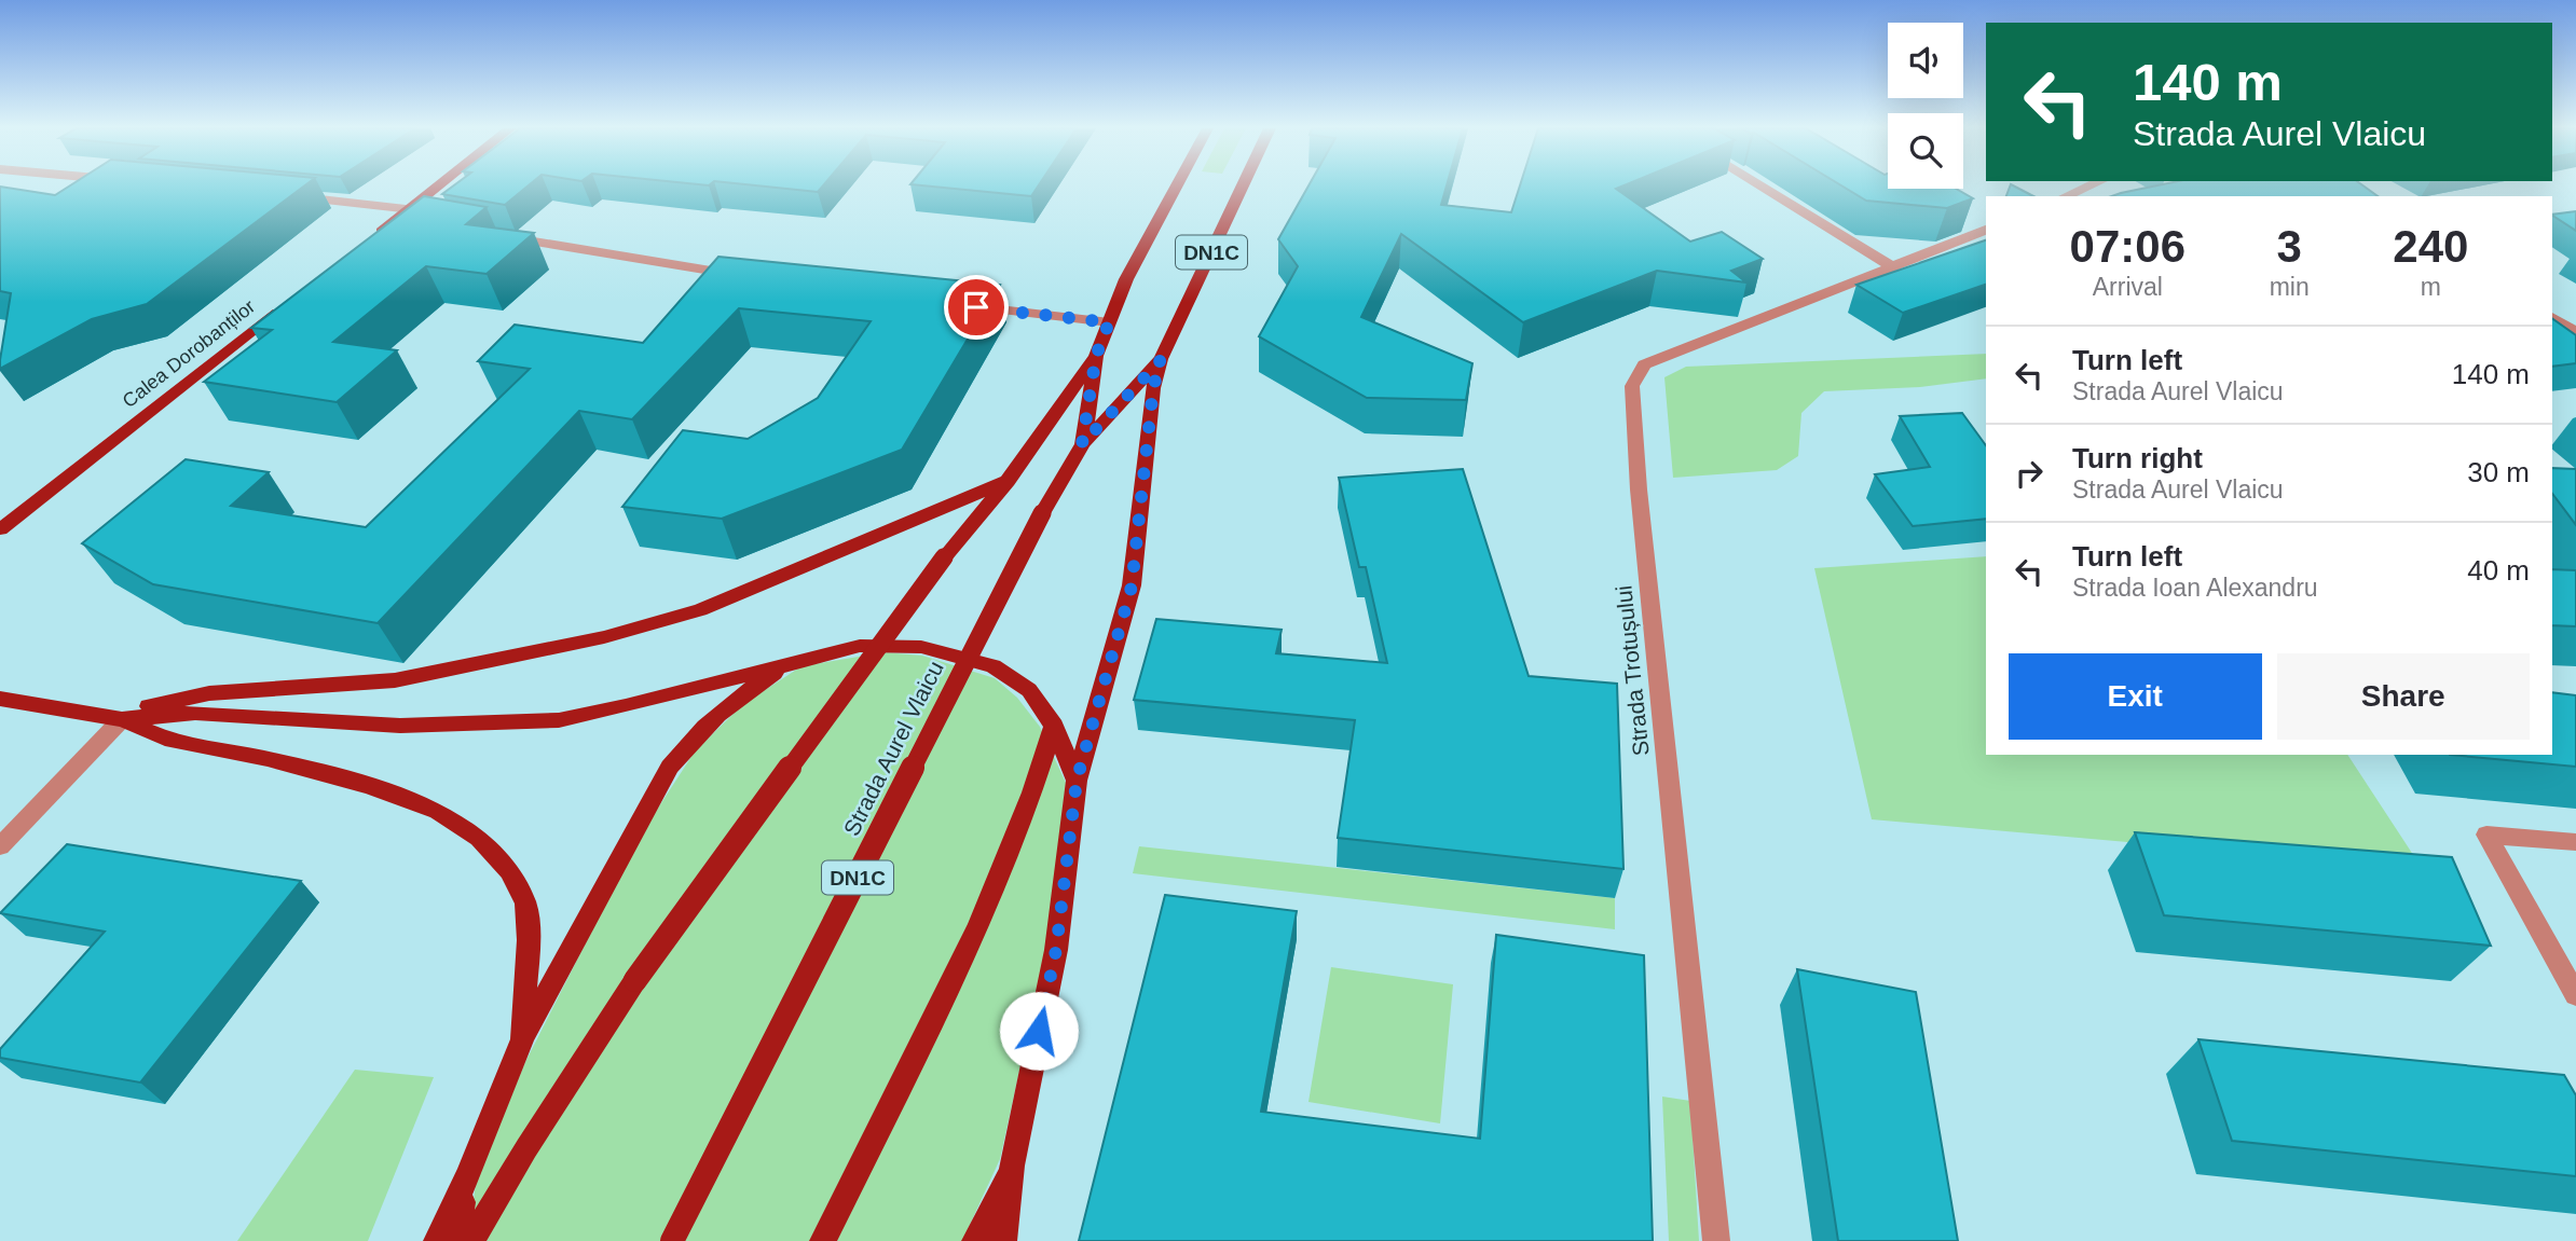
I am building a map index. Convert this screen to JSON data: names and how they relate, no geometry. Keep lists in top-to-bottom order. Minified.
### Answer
{"streets":{"main road":["DN1C","Calea Dorobanților","Strada Aurel Vlaicu"],"street":["Strada Trotușului"]},"page":{"turn":["140 m","Strada Aurel Vlaicu"],"eta":["07:06","Arrival","3","min","240","m"],"list":[{"name":"Turn left","note":"Strada Aurel Vlaicu","value":"140 m"},{"name":"Turn right","note":"Strada Aurel Vlaicu","value":"30 m"},{"name":"Turn left","note":"Strada Ioan Alexandru","value":"40 m"}],"buttons":["Exit","Share"]}}
